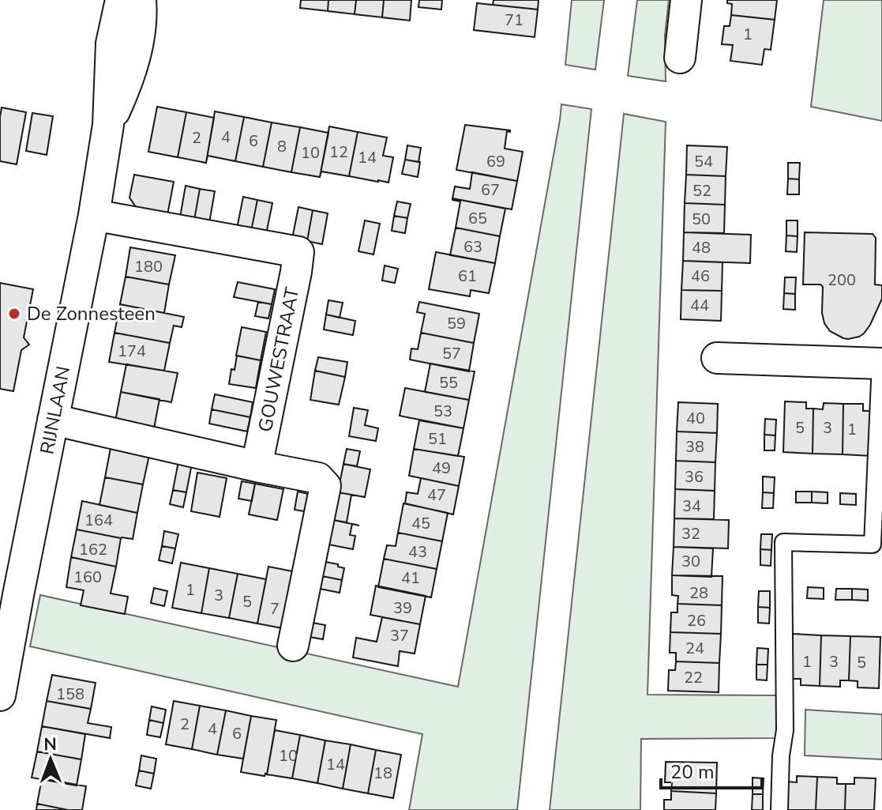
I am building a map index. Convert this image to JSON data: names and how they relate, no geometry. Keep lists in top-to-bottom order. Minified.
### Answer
{"streets":{"street":["GOUWESTRAAT","RIJNLAAN"]},"crossings":[["GOUWESTRAAT","RIJNLAAN"]],"places":["De Zonnesteen"],"house_numbers":["71","1","4","2","6","8","12","10","14","69","54","67","52","65","50","63","48","180","61","46","200","44","59","174","57","55","53","40","5","3","1","51","38","49","36","47","34","164","45","32","162","43","30","160","41","1","28","3","5","39","7","26","37","24","1","3","5","22","158","2","4","6","10","14","18"],"scale_bar":"20 m","north":"top"}
